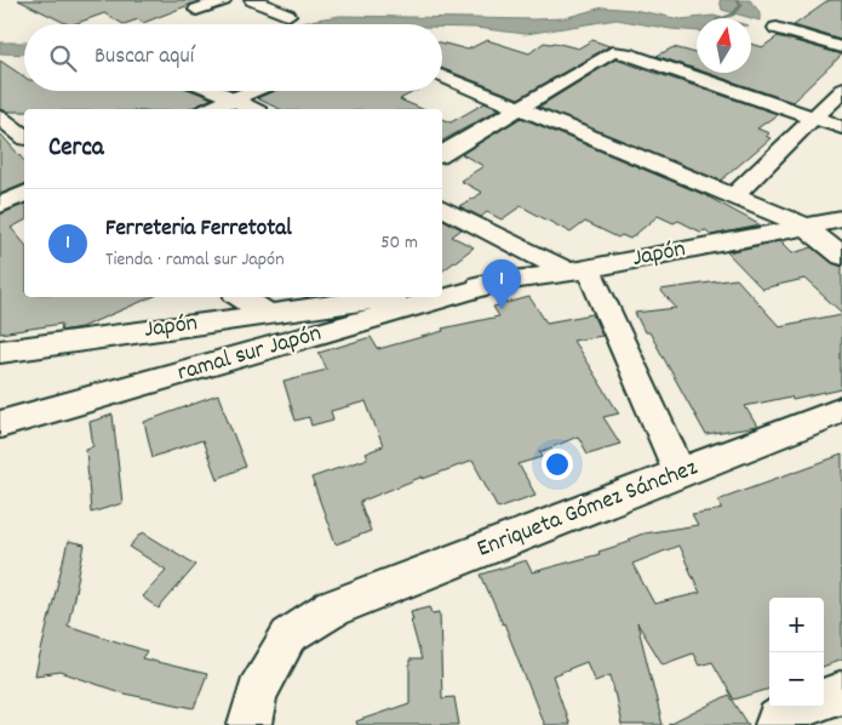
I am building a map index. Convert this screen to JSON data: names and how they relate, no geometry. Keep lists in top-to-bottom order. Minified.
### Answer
{"streets":{"street":["Japón","ramal sur Japón","Enriqueta Gómez Sánchez"]},"crossings":[["Japón","ramal sur Japón"]],"north":"top","page":{"search":"Buscar aquí","heading":"Cerca","list":[{"mark":"1","name":"Ferreteria Ferretotal","note":"Tienda · ramal sur Japón","value":"50 m"}],"pins":"1","map_buttons":["+","−"]}}
